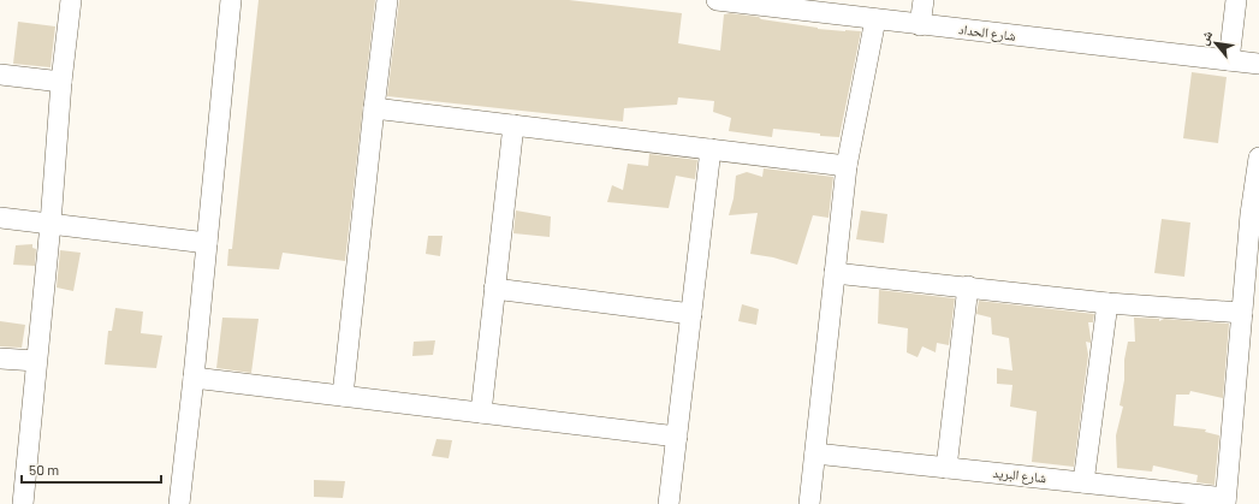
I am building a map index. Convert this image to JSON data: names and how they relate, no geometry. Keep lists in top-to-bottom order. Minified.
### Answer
{"streets":{"street":["شارع الحداد","شارع البريد"]},"scale_bar":"50 m","north":"top left"}
